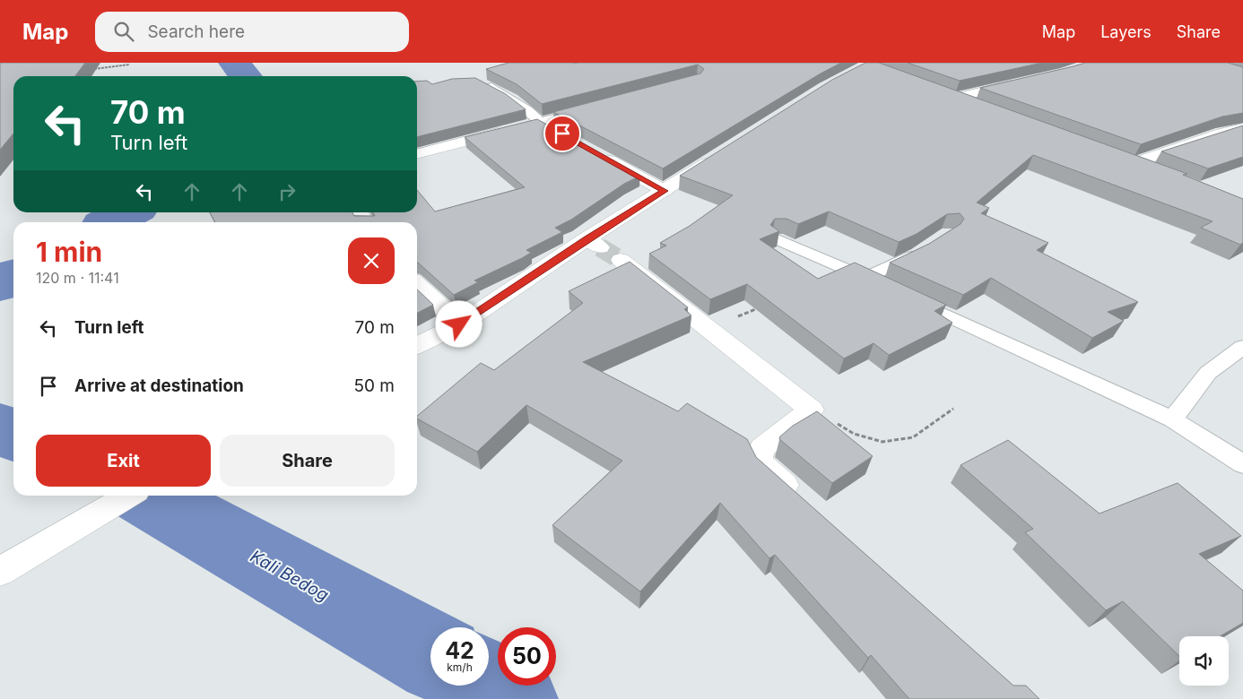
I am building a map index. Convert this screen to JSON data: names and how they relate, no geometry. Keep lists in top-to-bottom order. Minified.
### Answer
{"water":["Kali Bedog"],"page":{"header":"Map","search":"Search here","nav":["Map","Layers","Share"],"turn":["70 m","Turn left"],"heading":["1 min","120 m · 11:41"],"list":[{"name":"Turn left","value":"70 m"},{"name":"Arrive at destination","value":"50 m"}],"buttons":["Exit","Share"],"speed":"42 km/h","limit":"50"}}
